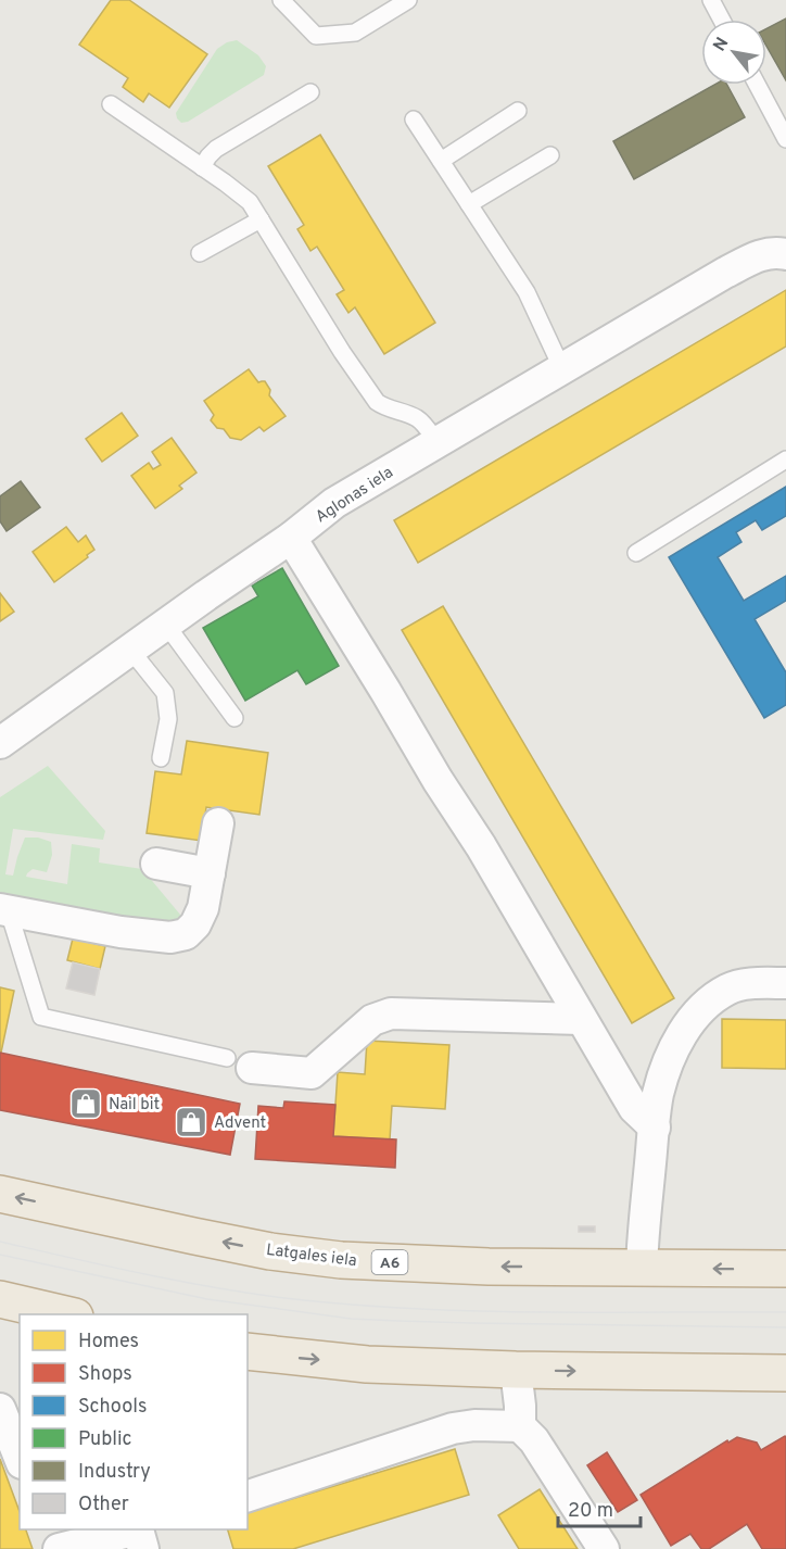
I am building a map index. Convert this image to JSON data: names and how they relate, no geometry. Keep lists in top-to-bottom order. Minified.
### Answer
{"streets":{"highway":["Latgales iela","A6"],"street":["Aglonas iela"]},"places":{"shop":["Nail bit","Advent"]},"legend":["Homes","Shops","Schools","Public","Industry","Other"],"scale_bar":"20 m","north":"top left"}
